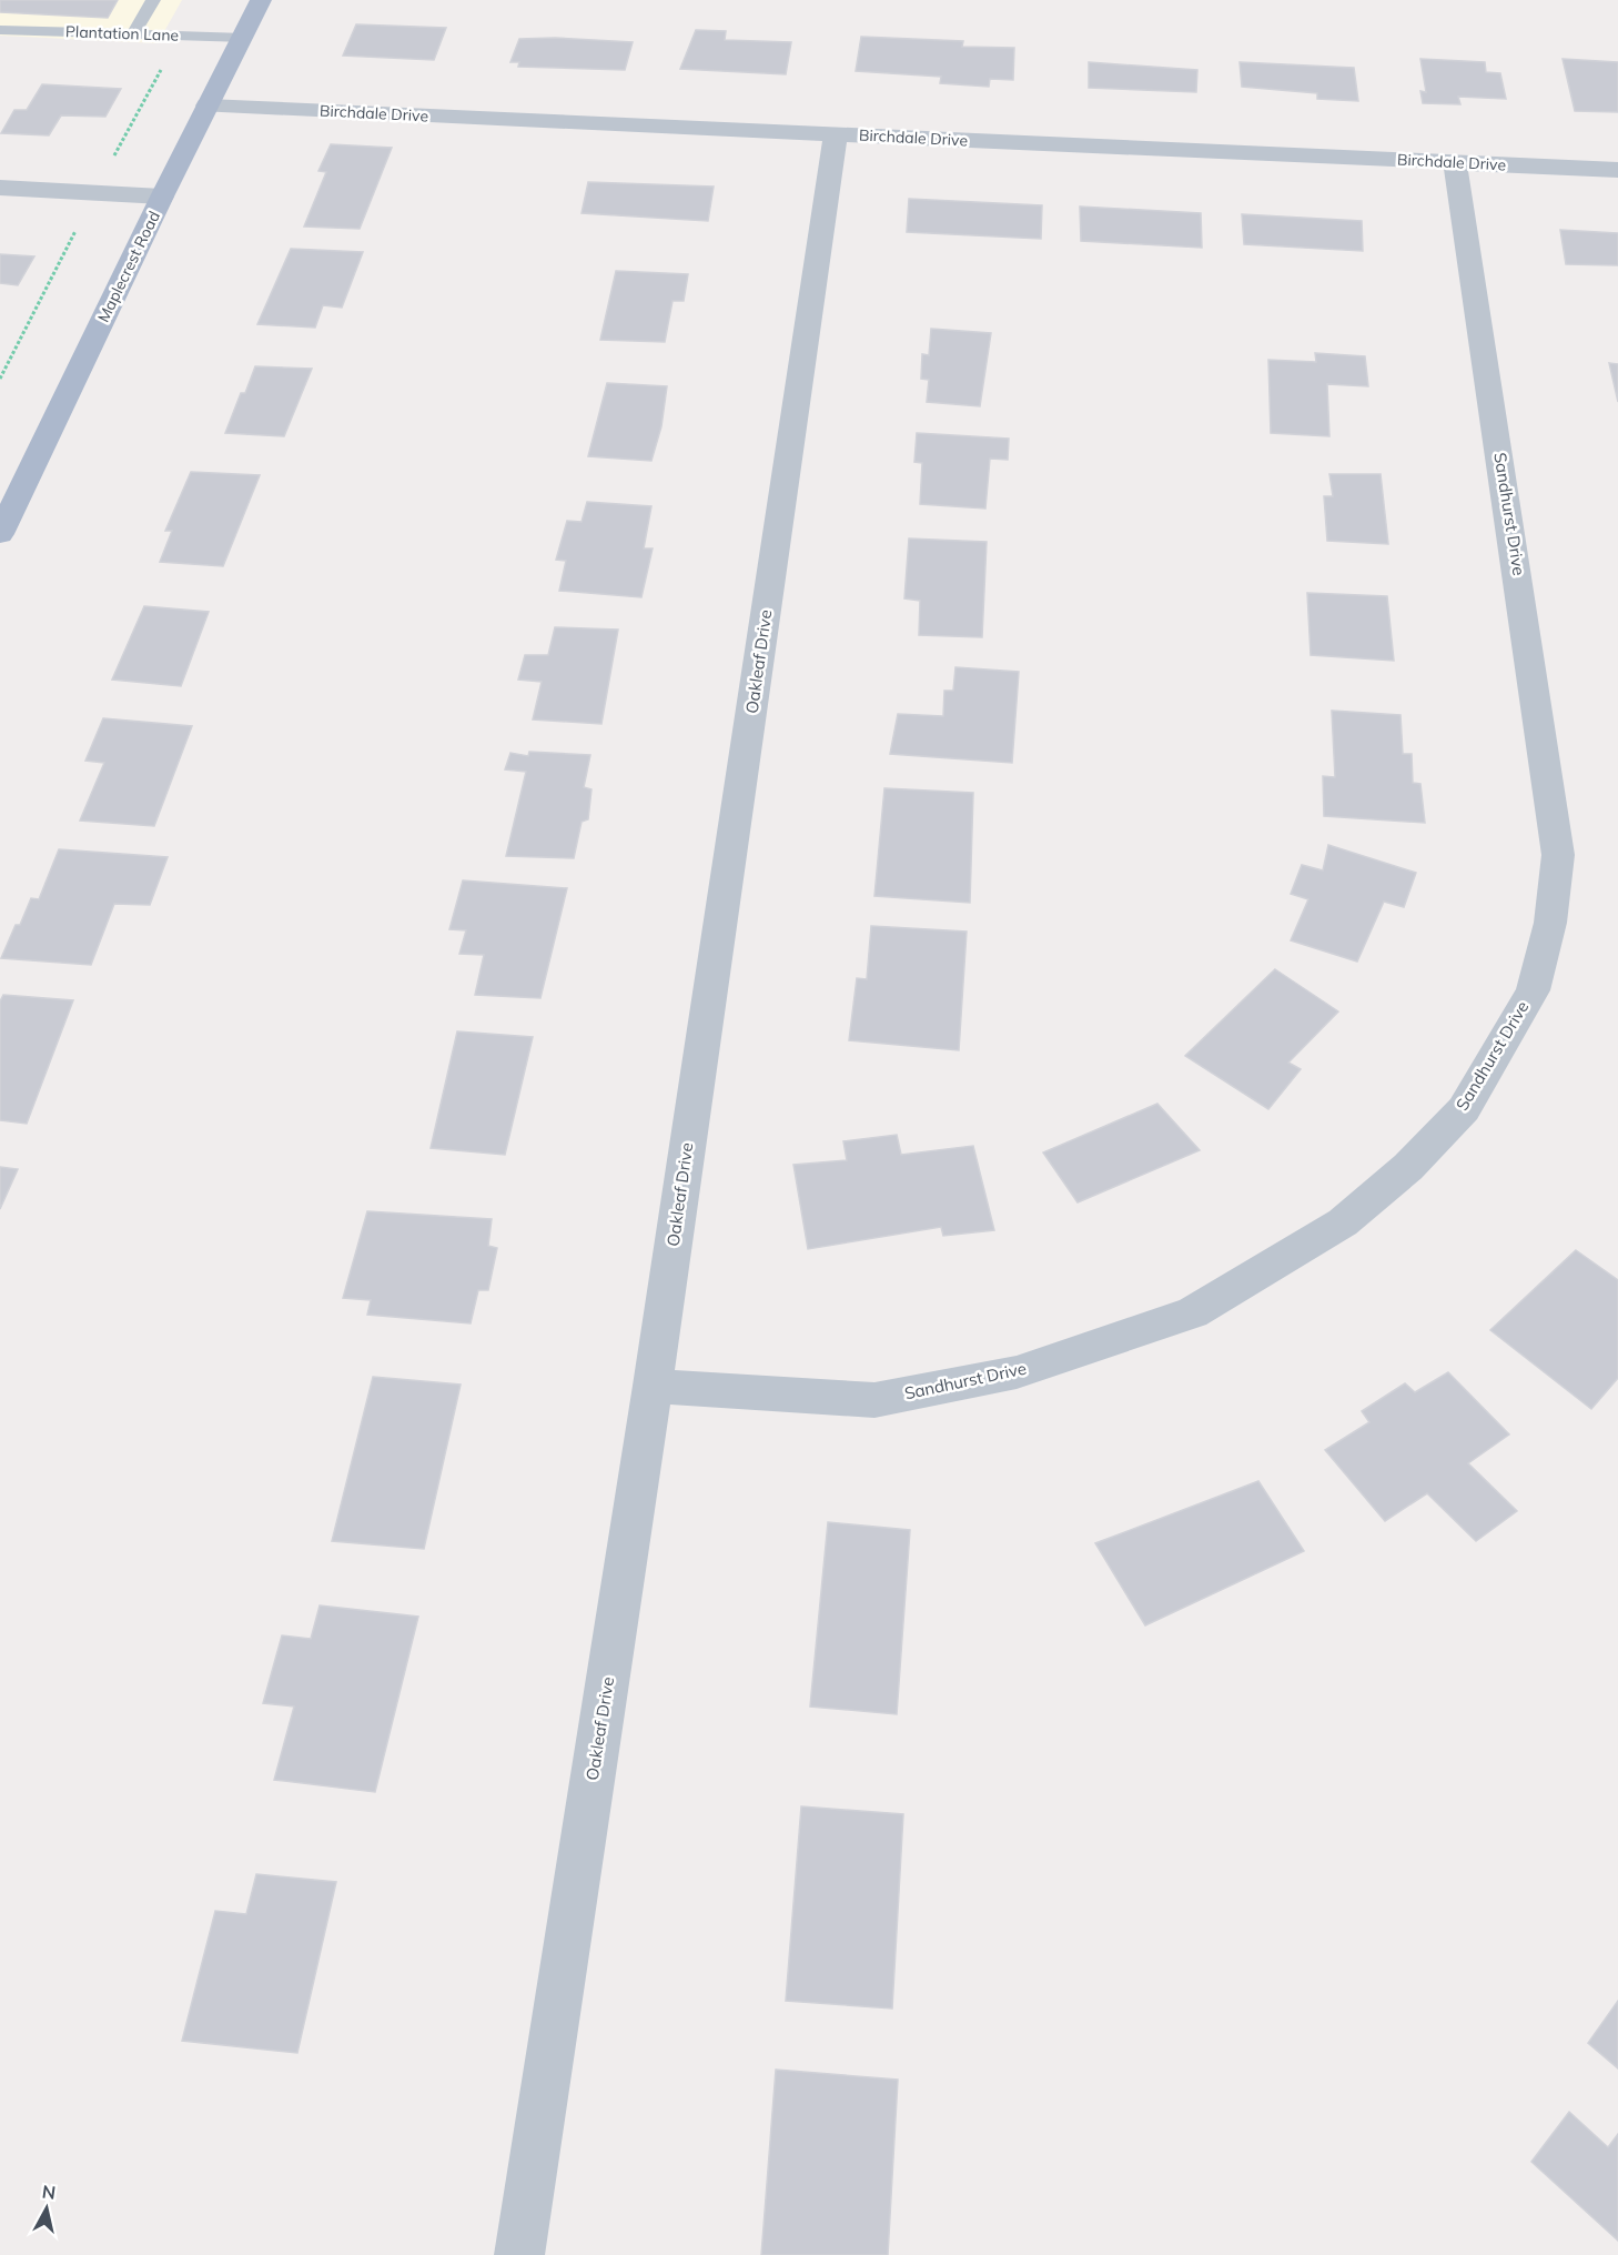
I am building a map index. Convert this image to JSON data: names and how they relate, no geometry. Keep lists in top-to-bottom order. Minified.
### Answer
{"streets":{"main road":["Maplecrest Road"],"street":["Birchdale Drive","Sandhurst Drive","Oakleaf Drive"],"lane":["Plantation Lane"]},"crossings":[["Plantation Lane","Maplecrest Road"],["Birchdale Drive","Maplecrest Road"],["Birchdale Drive","Sandhurst Drive"],["Birchdale Drive","Oakleaf Drive"],["Sandhurst Drive","Oakleaf Drive"]],"north":"top"}
